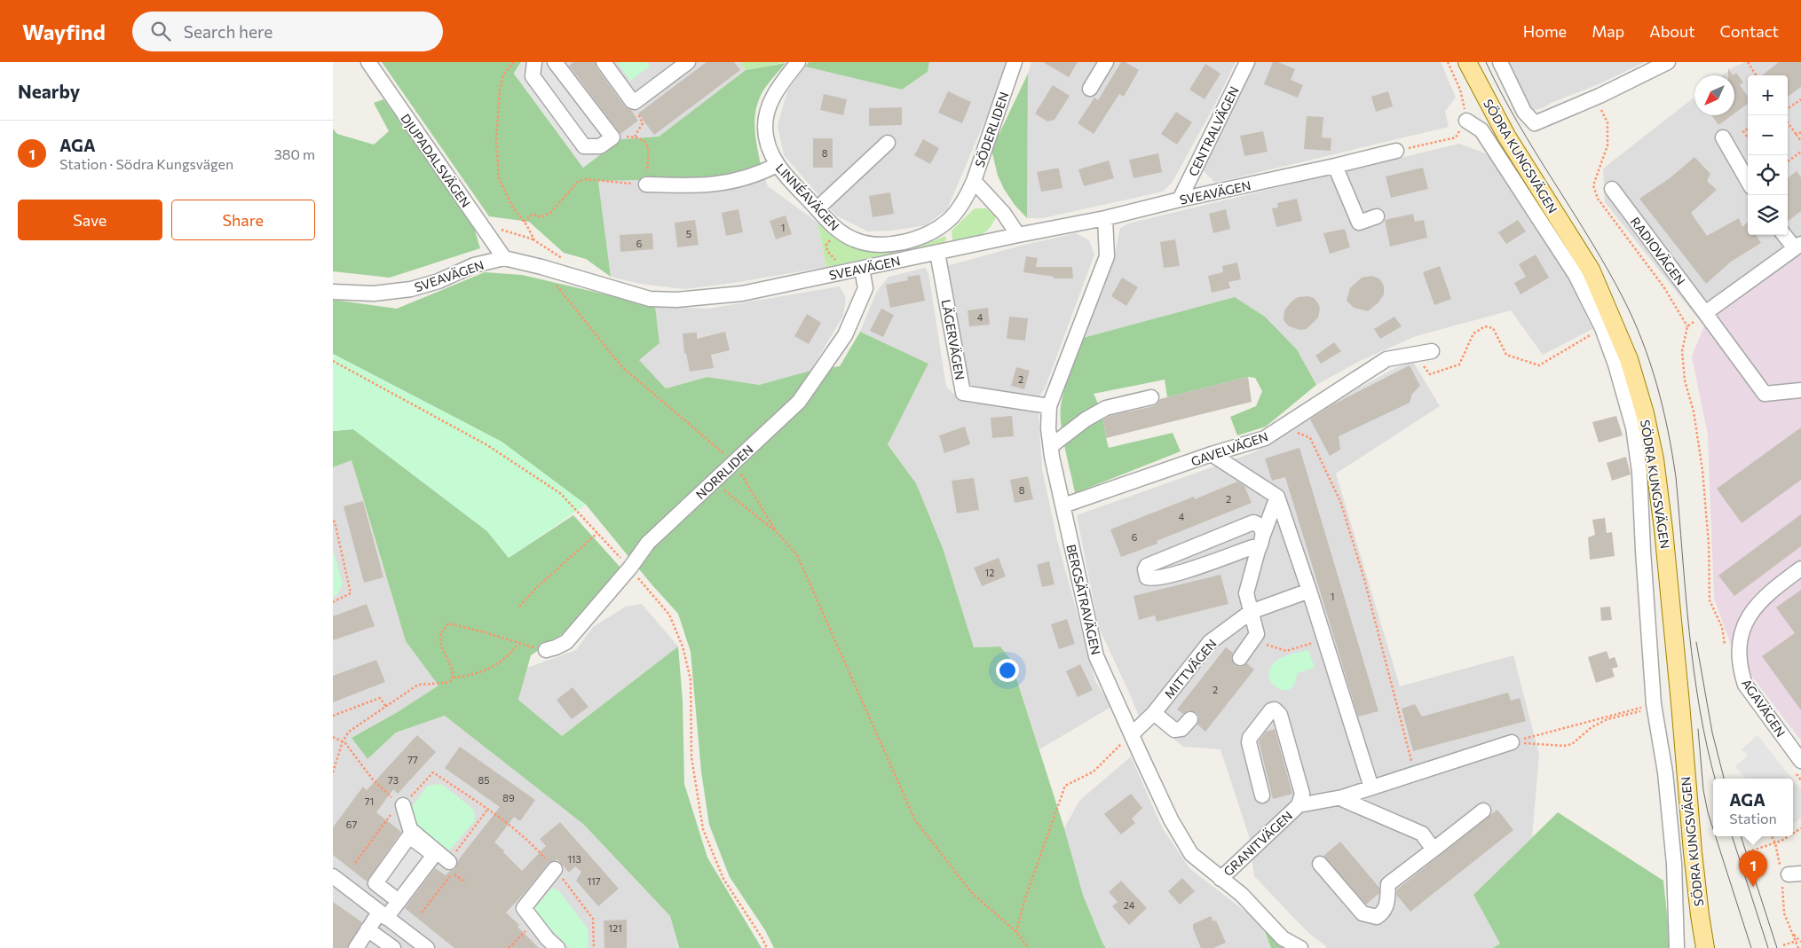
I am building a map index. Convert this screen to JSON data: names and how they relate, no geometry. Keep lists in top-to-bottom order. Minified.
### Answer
{"streets":{"main road":["SÖDRA KUNGSVÄGEN"],"street":["SÖDERLIDEN","CENTRALVÄGEN","DJUPADALSVÄGEN","SVEAVÄGEN","LINNÉAVÄGEN","RADIOVÄGEN","LÄGERVÄGEN","GAVELVÄGEN","NORRLIDEN","BERGSÄTRAVÄGEN","MITTVÄGEN","AGAVÄGEN","GRANITVÄGEN"]},"crossings":[["SÖDERLIDEN","SVEAVÄGEN"],["SÖDERLIDEN","LINNÉAVÄGEN"],["CENTRALVÄGEN","SVEAVÄGEN"],["DJUPADALSVÄGEN","SVEAVÄGEN"],["SVEAVÄGEN","LÄGERVÄGEN"],["SVEAVÄGEN","NORRLIDEN"],["SVEAVÄGEN","BERGSÄTRAVÄGEN"],["LÄGERVÄGEN","BERGSÄTRAVÄGEN"],["GAVELVÄGEN","BERGSÄTRAVÄGEN"],["BERGSÄTRAVÄGEN","MITTVÄGEN"],["BERGSÄTRAVÄGEN","GRANITVÄGEN"]],"house_numbers":["8","1","5","6","4","2","8","2","4","6","12","1","2","77","73","85","89","71","67","113","117","24","121"],"north":"bottom left","page":{"header":"Wayfind","search":"Search here","nav":["Home","Map","About","Contact"],"heading":"Nearby","map_buttons":["+","−"],"list":[{"mark":"1","name":"AGA","note":"Station · Södra Kungsvägen","value":"380 m"}],"buttons":["Save","Share"],"popup":["AGA","Station"],"pins":"1"}}
